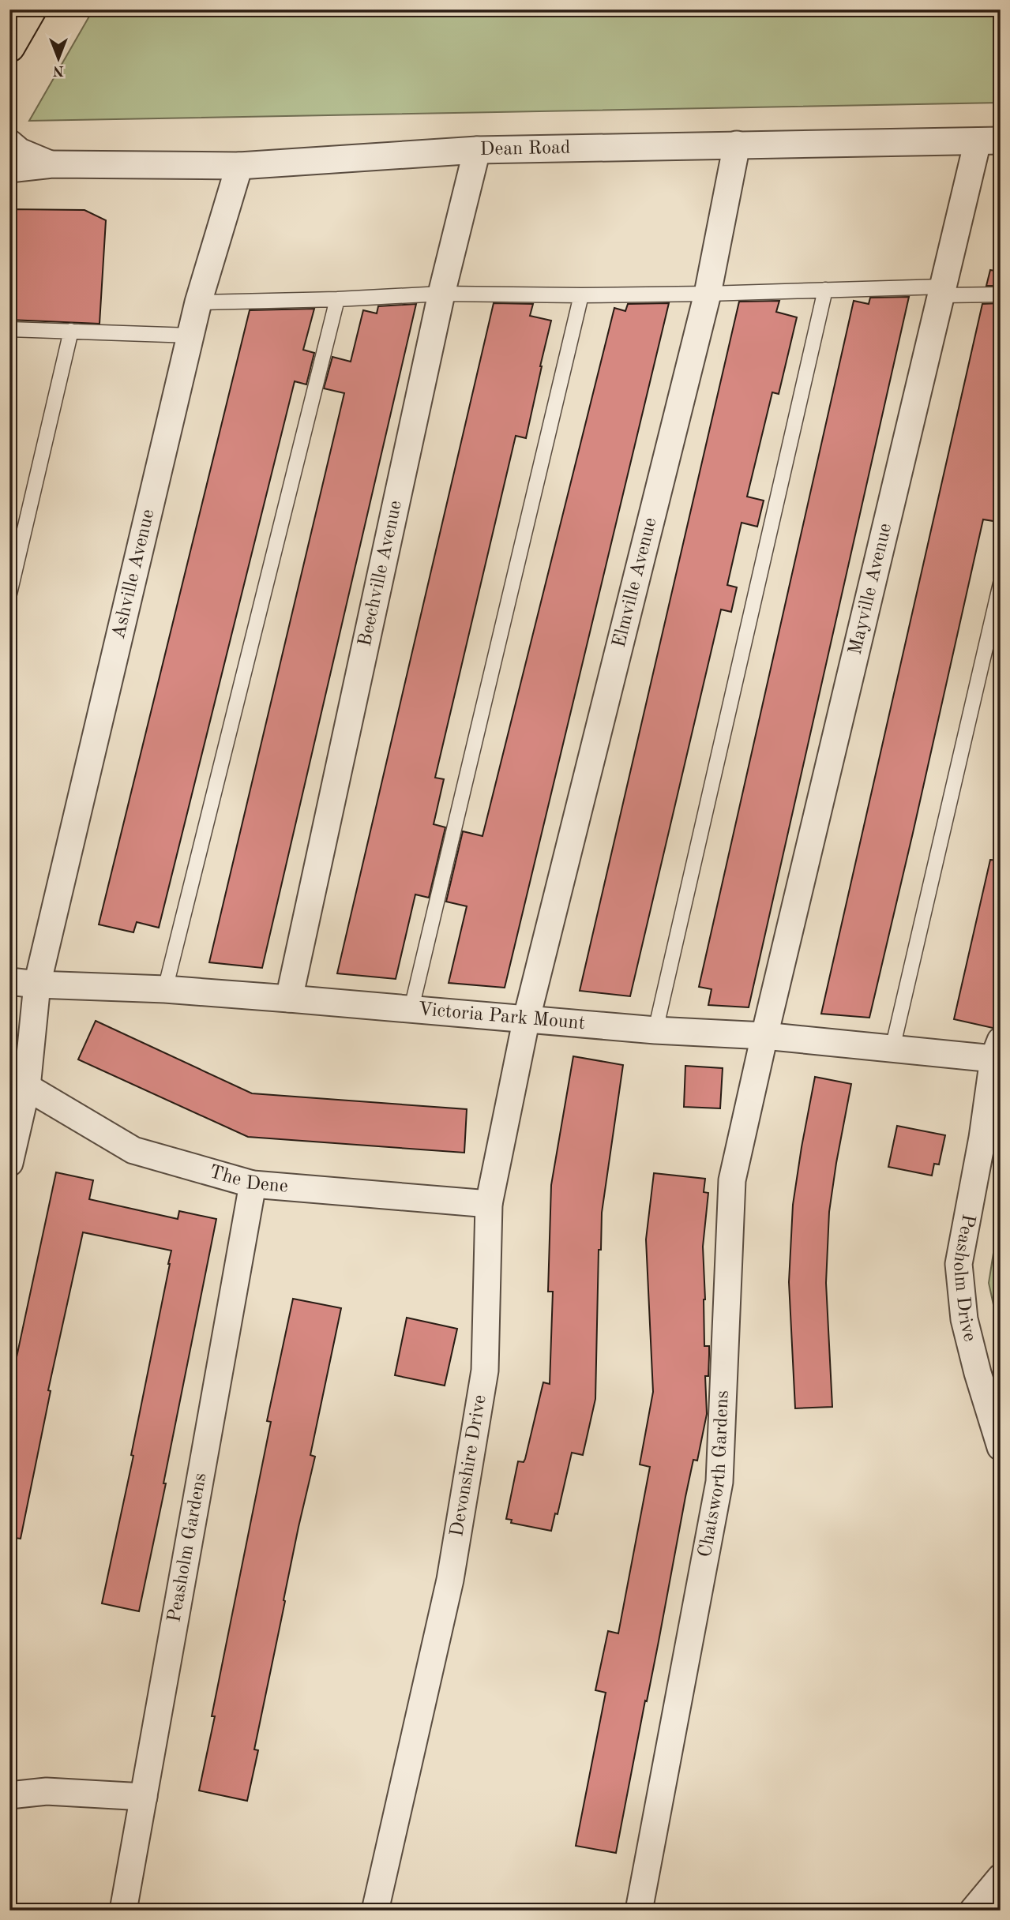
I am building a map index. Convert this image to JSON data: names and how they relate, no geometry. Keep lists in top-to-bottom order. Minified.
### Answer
{"streets":{"street":["Dean Road","Ashville Avenue","Beechville Avenue","Elmville Avenue","Mayville Avenue","Victoria Park Mount","The Dene","Peasholm Drive","Devonshire Drive","Chatsworth Gardens","Peasholm Gardens"]},"crossings":[["Dean Road","Ashville Avenue"],["Dean Road","Beechville Avenue"],["Dean Road","Elmville Avenue"],["Dean Road","Mayville Avenue"],["Ashville Avenue","Victoria Park Mount"],["Ashville Avenue","The Dene"],["Beechville Avenue","Victoria Park Mount"],["Elmville Avenue","Victoria Park Mount"],["Elmville Avenue","Devonshire Drive"],["Mayville Avenue","Victoria Park Mount"],["Mayville Avenue","Chatsworth Gardens"],["Victoria Park Mount","Peasholm Drive"],["Victoria Park Mount","Devonshire Drive"],["Victoria Park Mount","Chatsworth Gardens"],["The Dene","Devonshire Drive"],["The Dene","Peasholm Gardens"]],"north":"bottom"}
